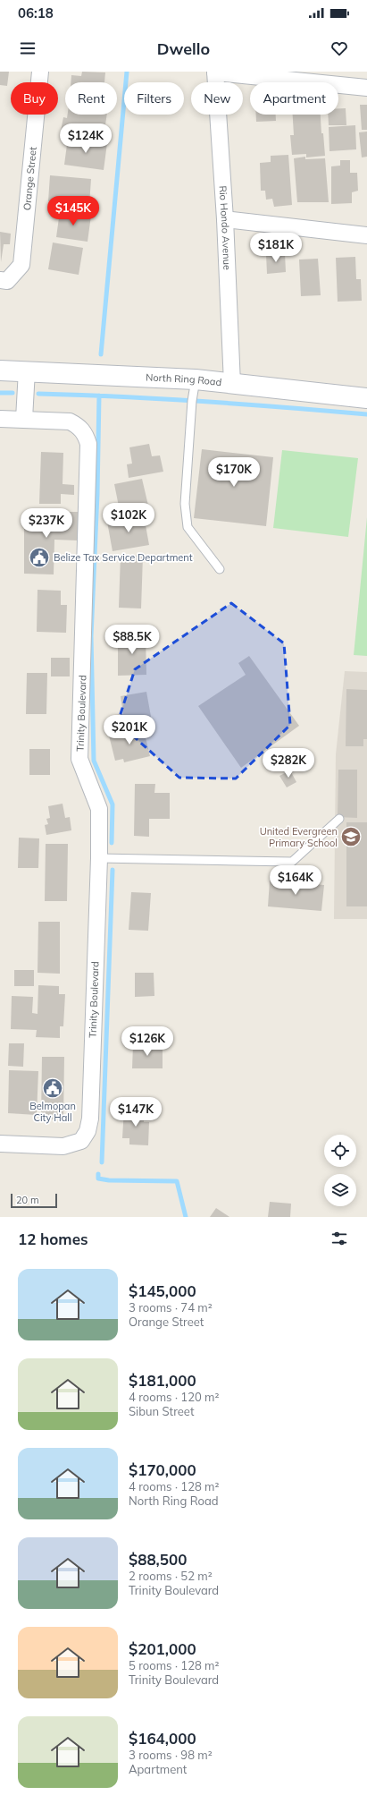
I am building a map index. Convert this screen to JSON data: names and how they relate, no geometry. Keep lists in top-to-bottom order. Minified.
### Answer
{"streets":{"main road":["North Ring Road"],"street":["Orange Street","Rio Hondo Avenue","Trinity Boulevard"]},"crossings":[["Rio Hondo Avenue","North Ring Road"]],"places":{"public building":["Belize Tax Service Department","Belmopan City Hall"],"school or university":["United Evergreen Primary School"]},"scale_bar":"20 m","page":{"status":"06:18","header":"Dwello","chip":["Buy","Rent","Filters","New","Apartment"],"price":["$124K","$145K","$181K","$170K","$102K","$237K","$88.5K","$201K","$282K","$164K","$126K","$147K"],"scale":"20 m","heading":"12 homes","list":[{"name":"$145,000","note":"3 rooms · 74 m² · Orange Street"},{"name":"$181,000","note":"4 rooms · 120 m² · Sibun Street"},{"name":"$170,000","note":"4 rooms · 128 m² · North Ring Road"},{"name":"$88,500","note":"2 rooms · 52 m² · Trinity Boulevard"},{"name":"$201,000","note":"5 rooms · 128 m² · Trinity Boulevard"},{"name":"$164,000","note":"3 rooms · 98 m² · Apartment"}]}}
